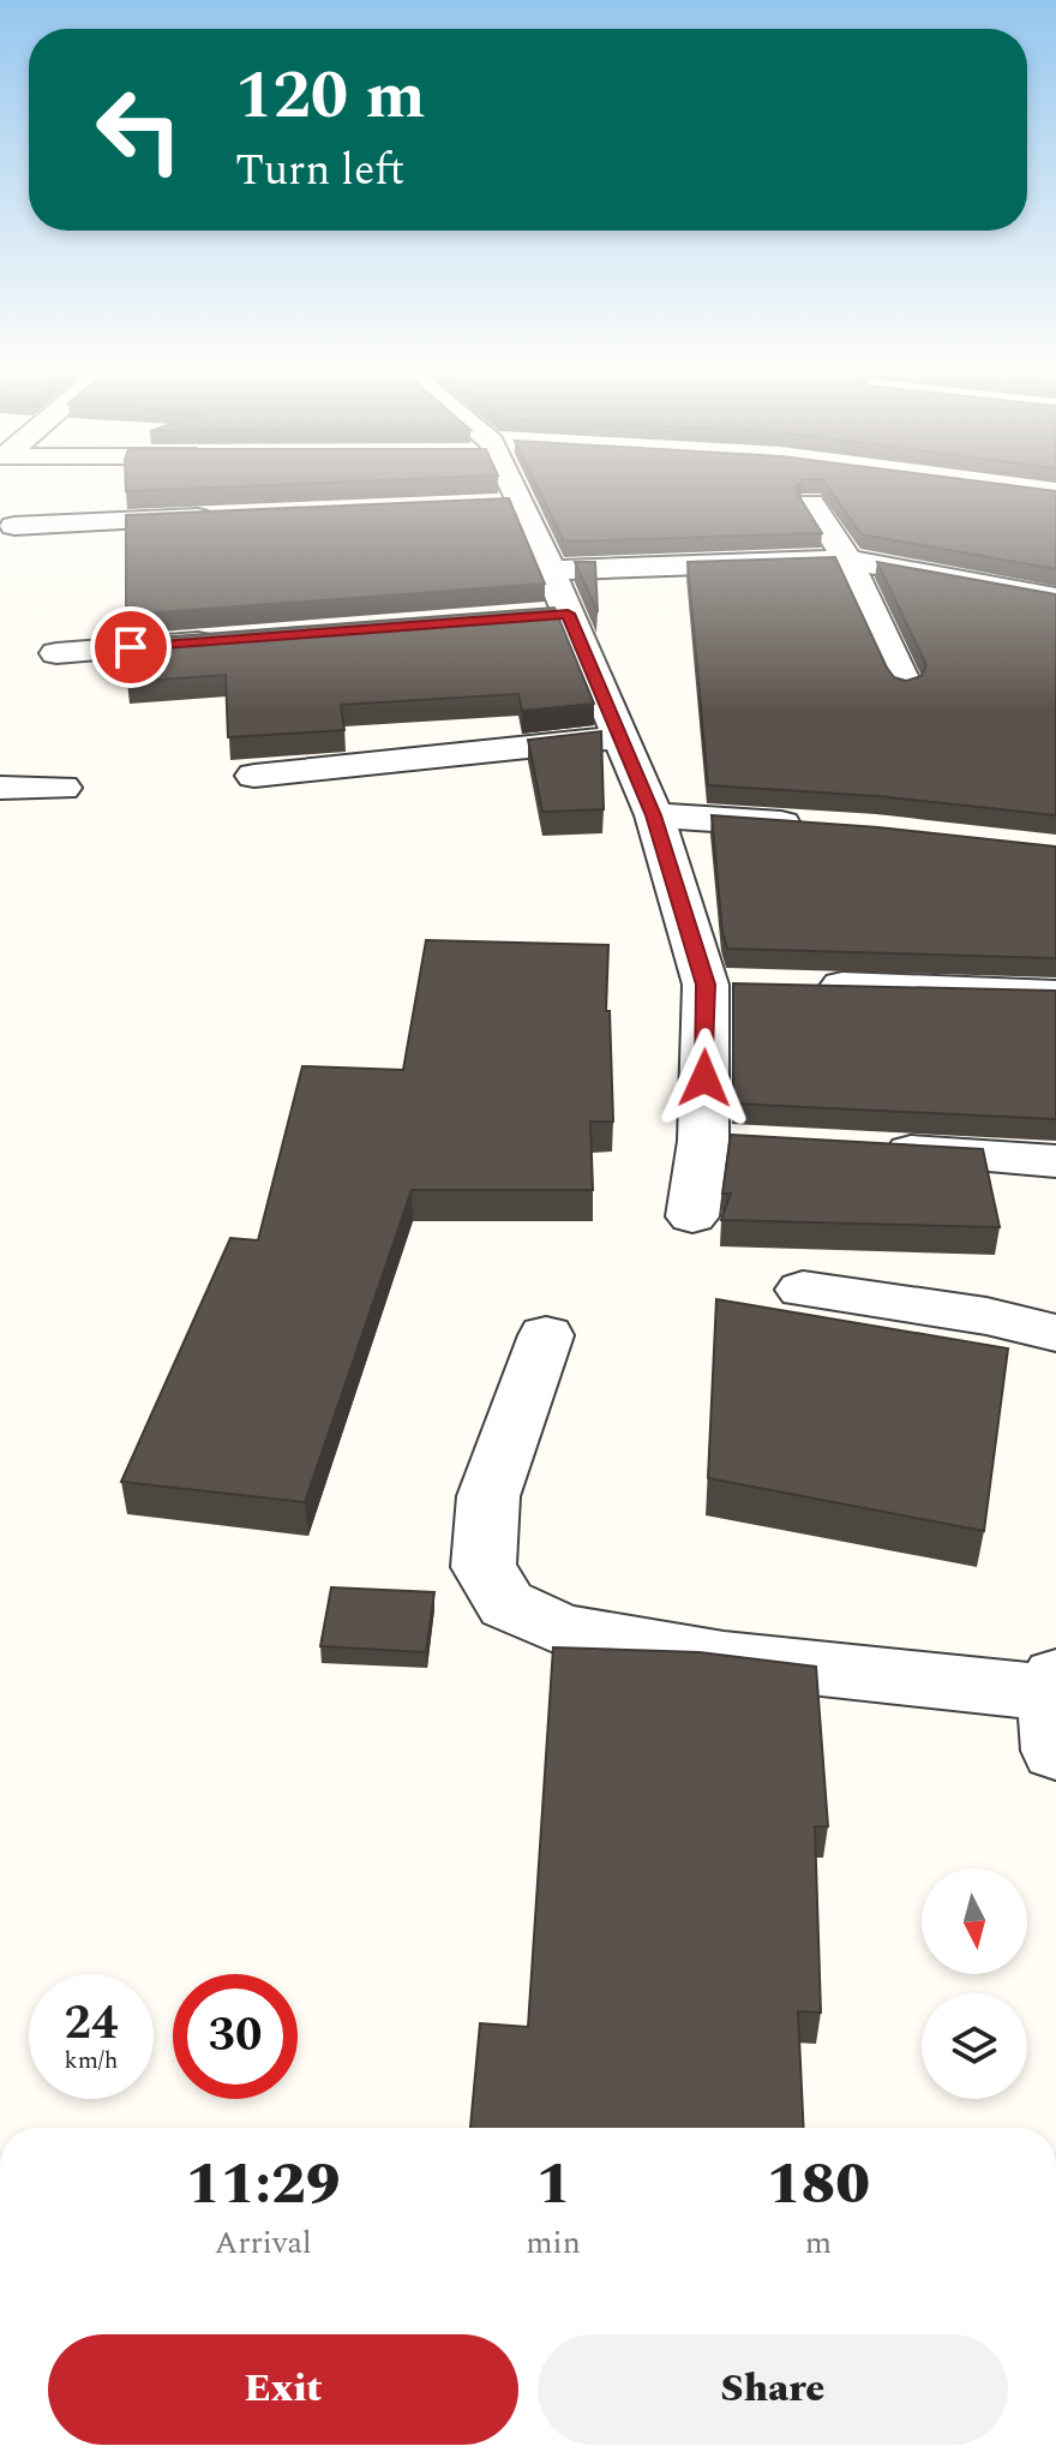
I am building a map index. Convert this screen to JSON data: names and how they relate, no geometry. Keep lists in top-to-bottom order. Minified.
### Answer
{"north":"bottom","page":{"turn":["120 m","Turn left"],"speed":"24 km/h","limit":"30","eta":["11:29","Arrival","1","min","180","m"],"buttons":["Exit","Share"]}}
